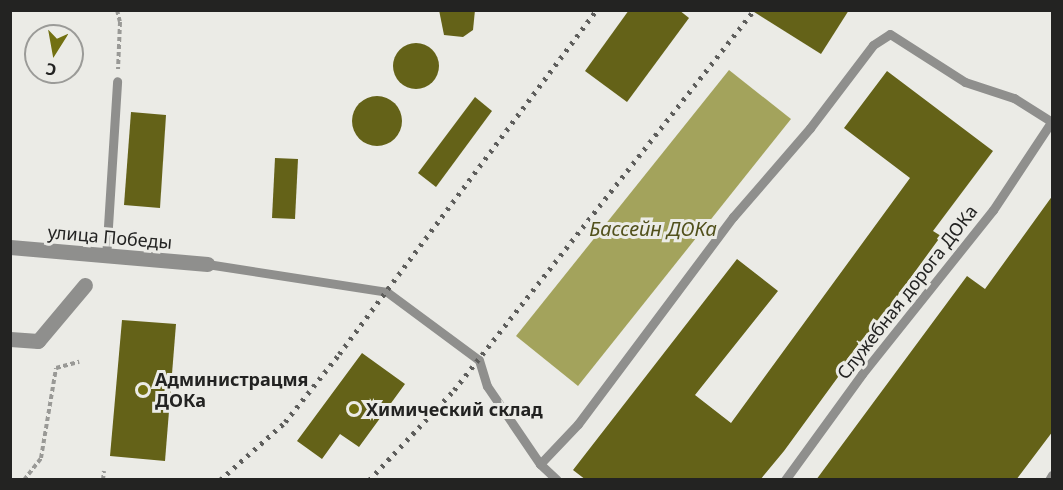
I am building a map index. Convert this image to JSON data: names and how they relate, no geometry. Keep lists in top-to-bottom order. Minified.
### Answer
{"streets":{"street":["улица Победы"],"lane":["Служебная дорога ДОКа"]},"water":["Бассейн ДОКа"],"places":["Администрацмя ДОКа","Химический склад"],"north":"bottom"}
